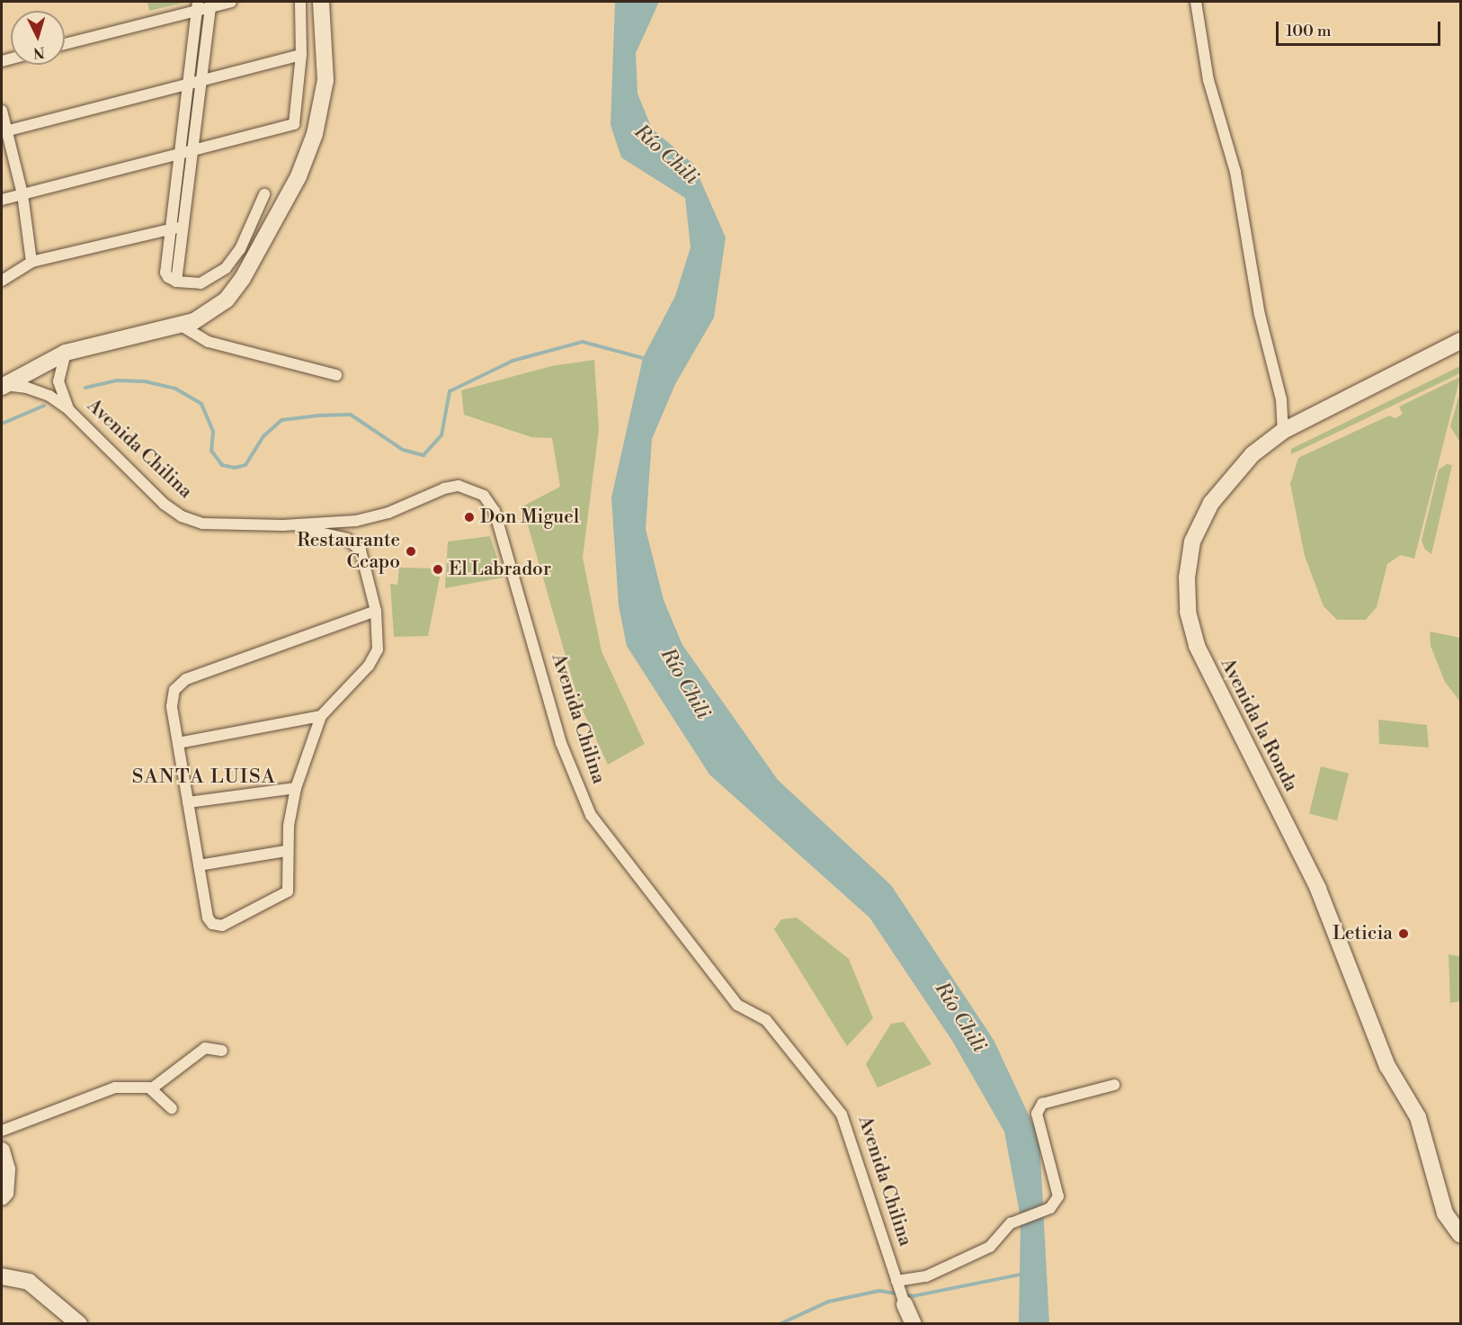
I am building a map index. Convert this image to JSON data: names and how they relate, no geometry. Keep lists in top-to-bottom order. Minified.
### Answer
{"streets":{"main road":["Avenida Chilina","Avenida la Ronda"]},"districts":["SANTA LUISA"],"water":["Río Chili"],"places":["Don Miguel","Restaurante Ccapo","El Labrador","Leticia"],"scale_bar":"100 m","north":"bottom"}
